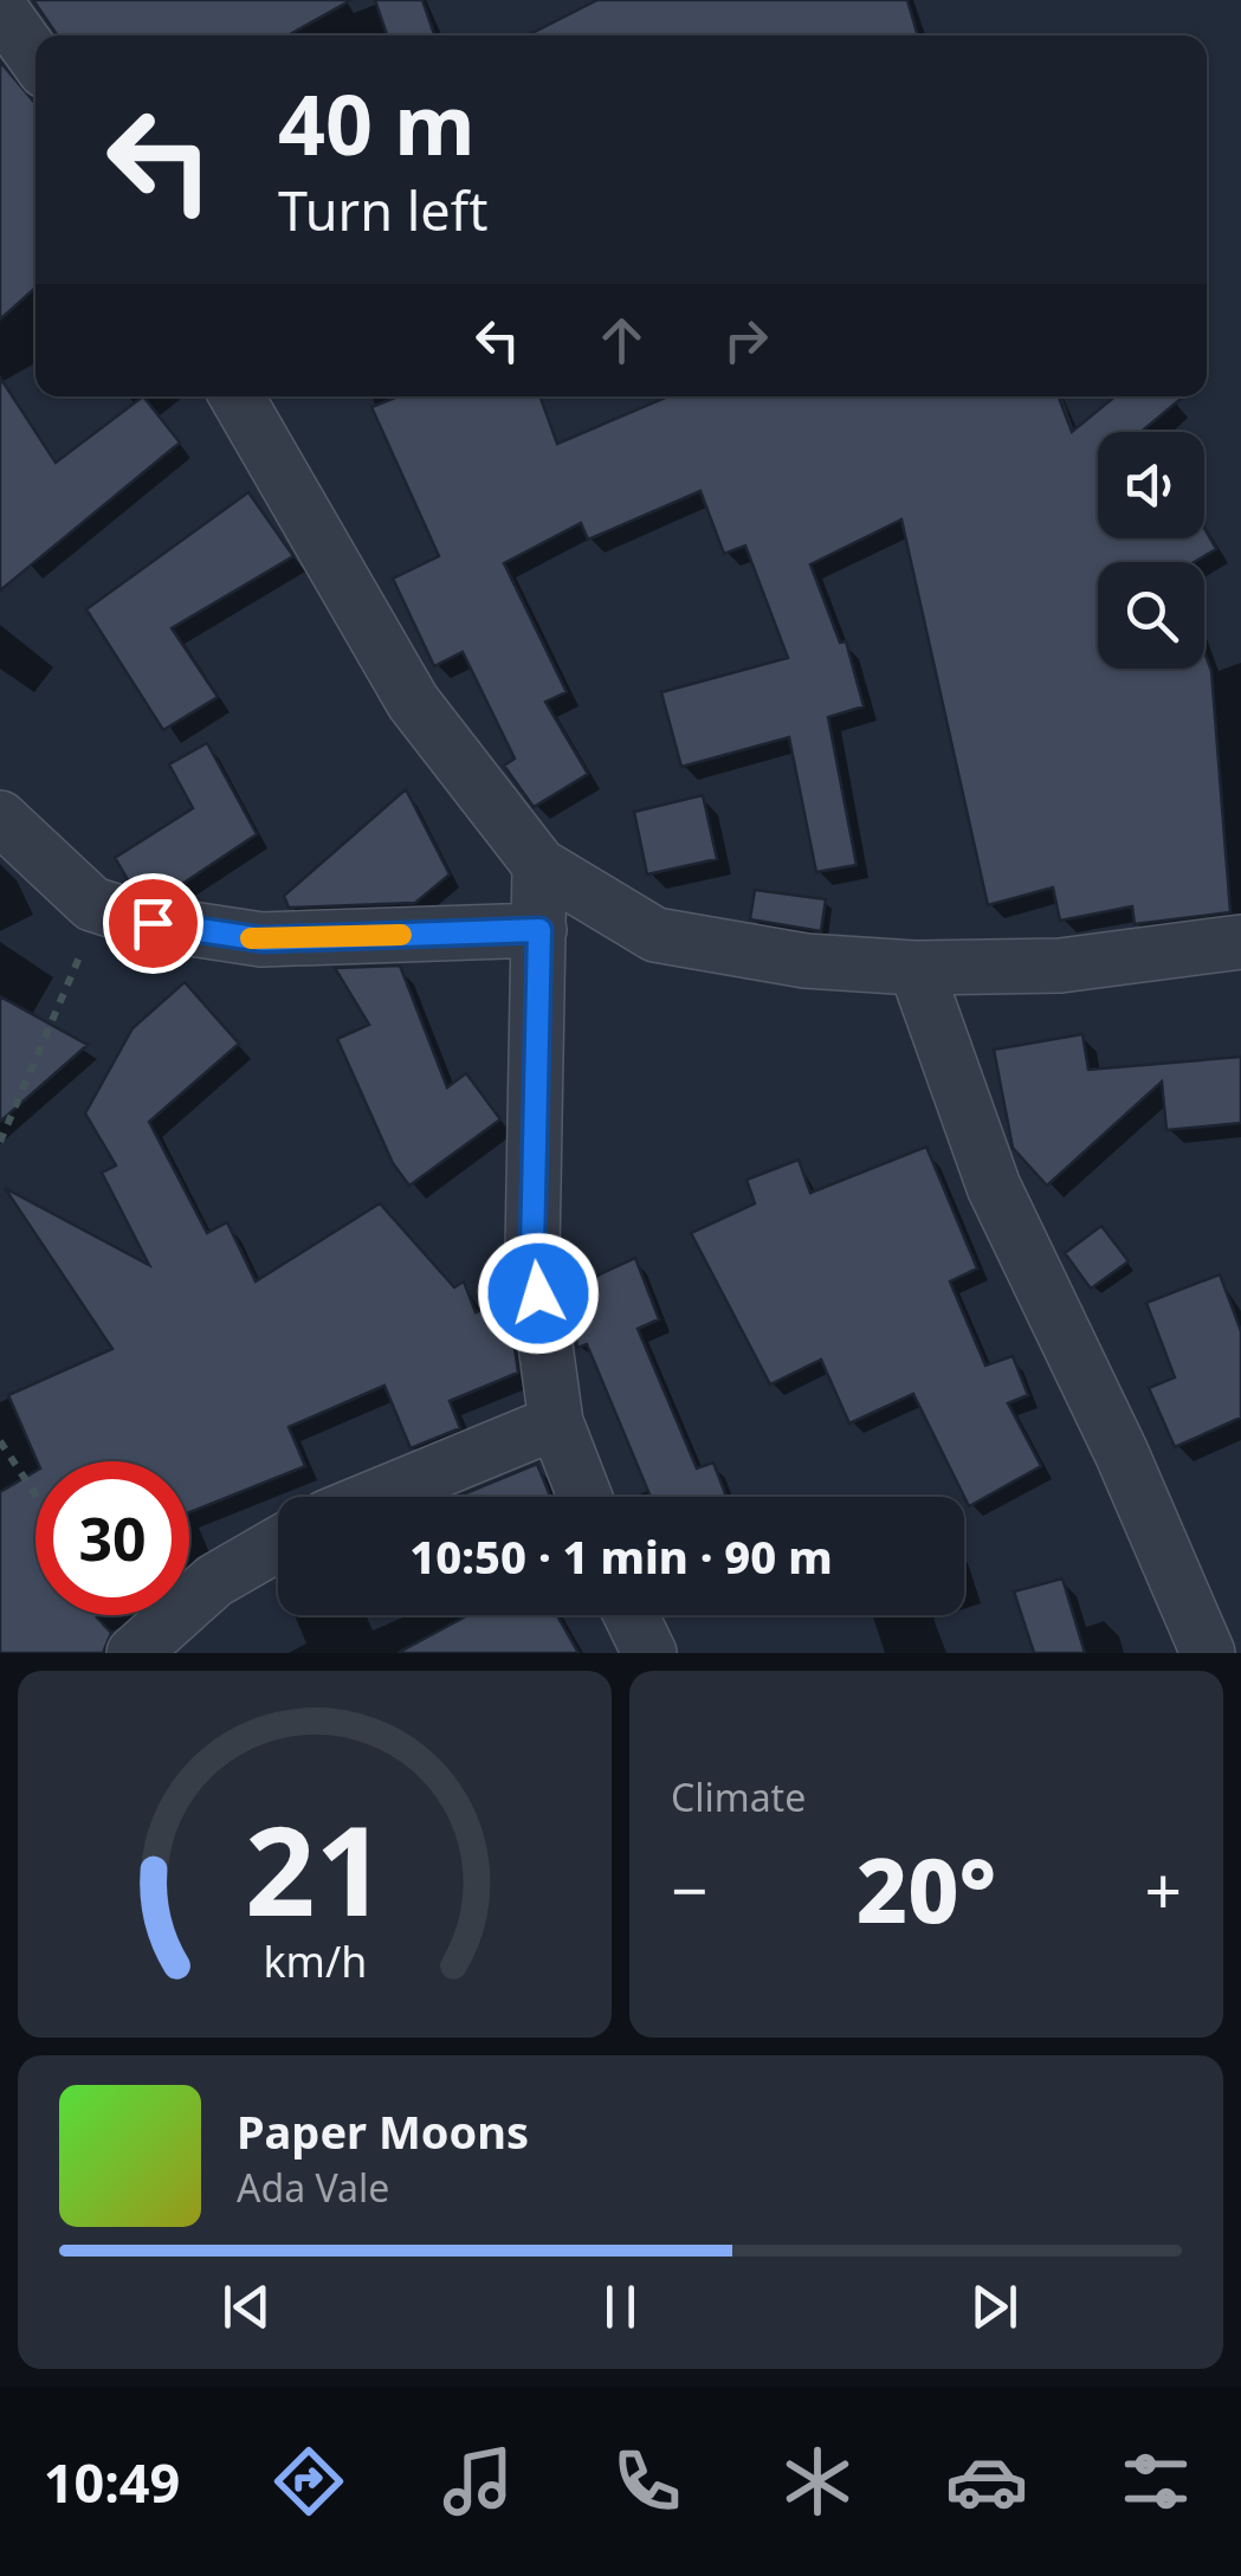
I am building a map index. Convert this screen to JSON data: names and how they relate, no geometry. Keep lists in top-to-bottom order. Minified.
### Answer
{"page":{"turn":["40 m","Turn left"],"limit":"30","trip":"10:50 · 1 min · 90 m","tile":"Climate","heat":["−","20°","+"],"song":["Paper Moons","Ada Vale"],"tabs":"10:49","gauge":["21","km/h"]}}
